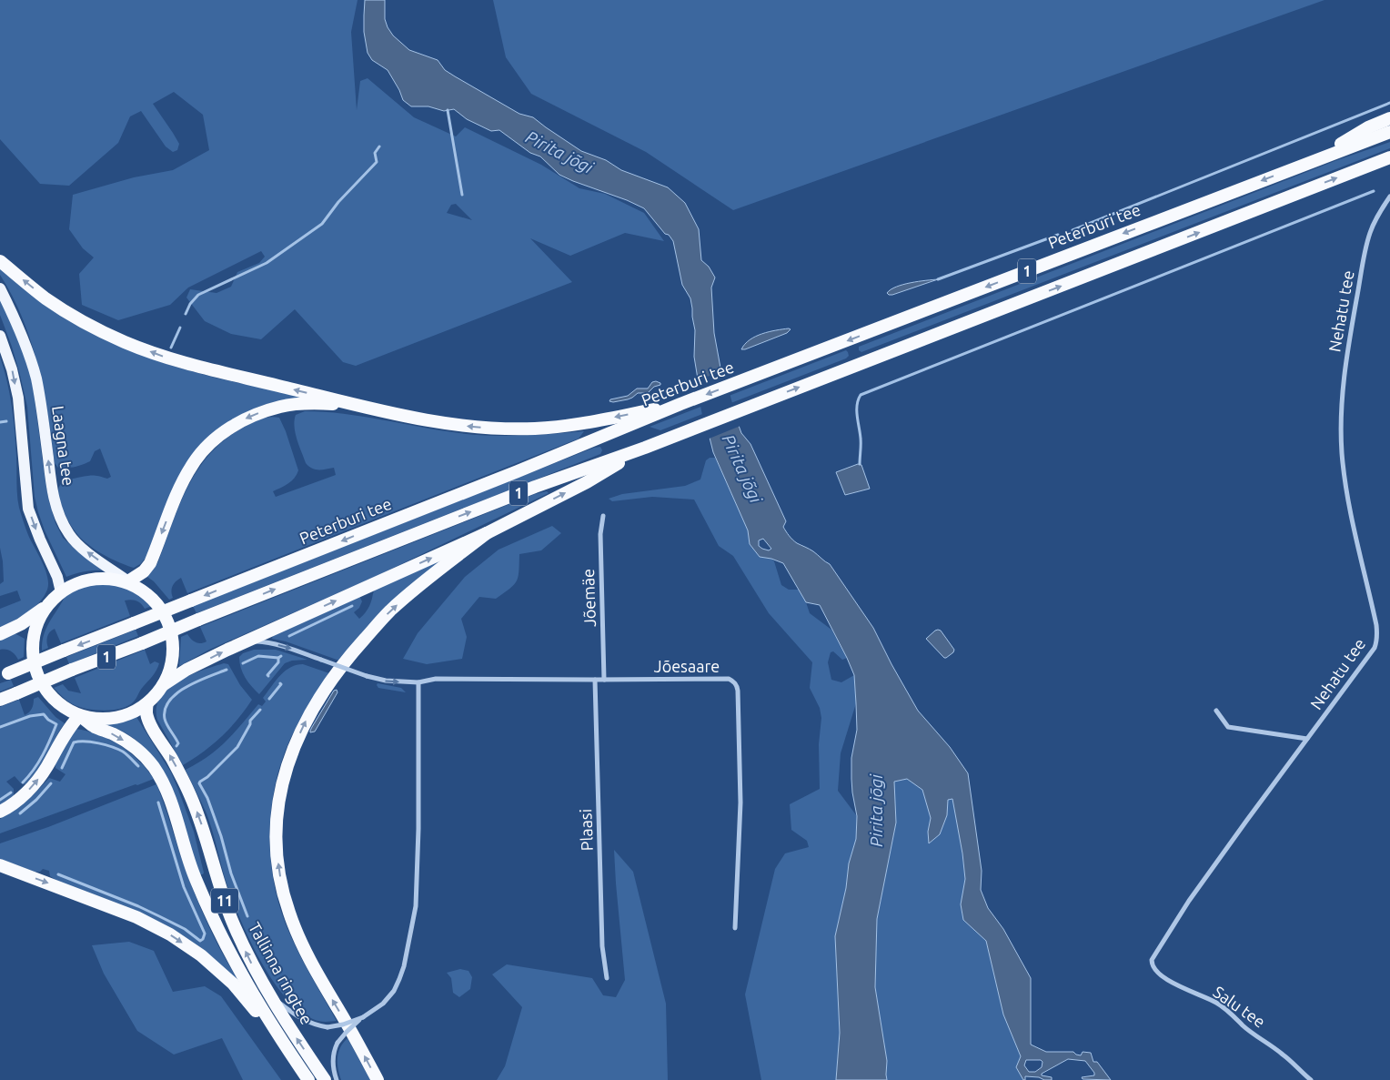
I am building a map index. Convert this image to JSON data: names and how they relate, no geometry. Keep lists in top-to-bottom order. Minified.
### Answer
{"streets":{"highway":["Peterburi tee","1","11","Tallinna ringtee"],"main road":["Laagna tee"],"street":["Nehatu tee","Jõemäe","Jõesaare","Plaasi","Salu tee"]},"crossings":[["Nehatu tee","Salu tee"],["Laagna tee","Tallinna ringtee"],["Jõemäe","Jõesaare"],["Jõesaare","Plaasi"],["11","Tallinna ringtee"]],"water":["Pirita jõgi"]}
